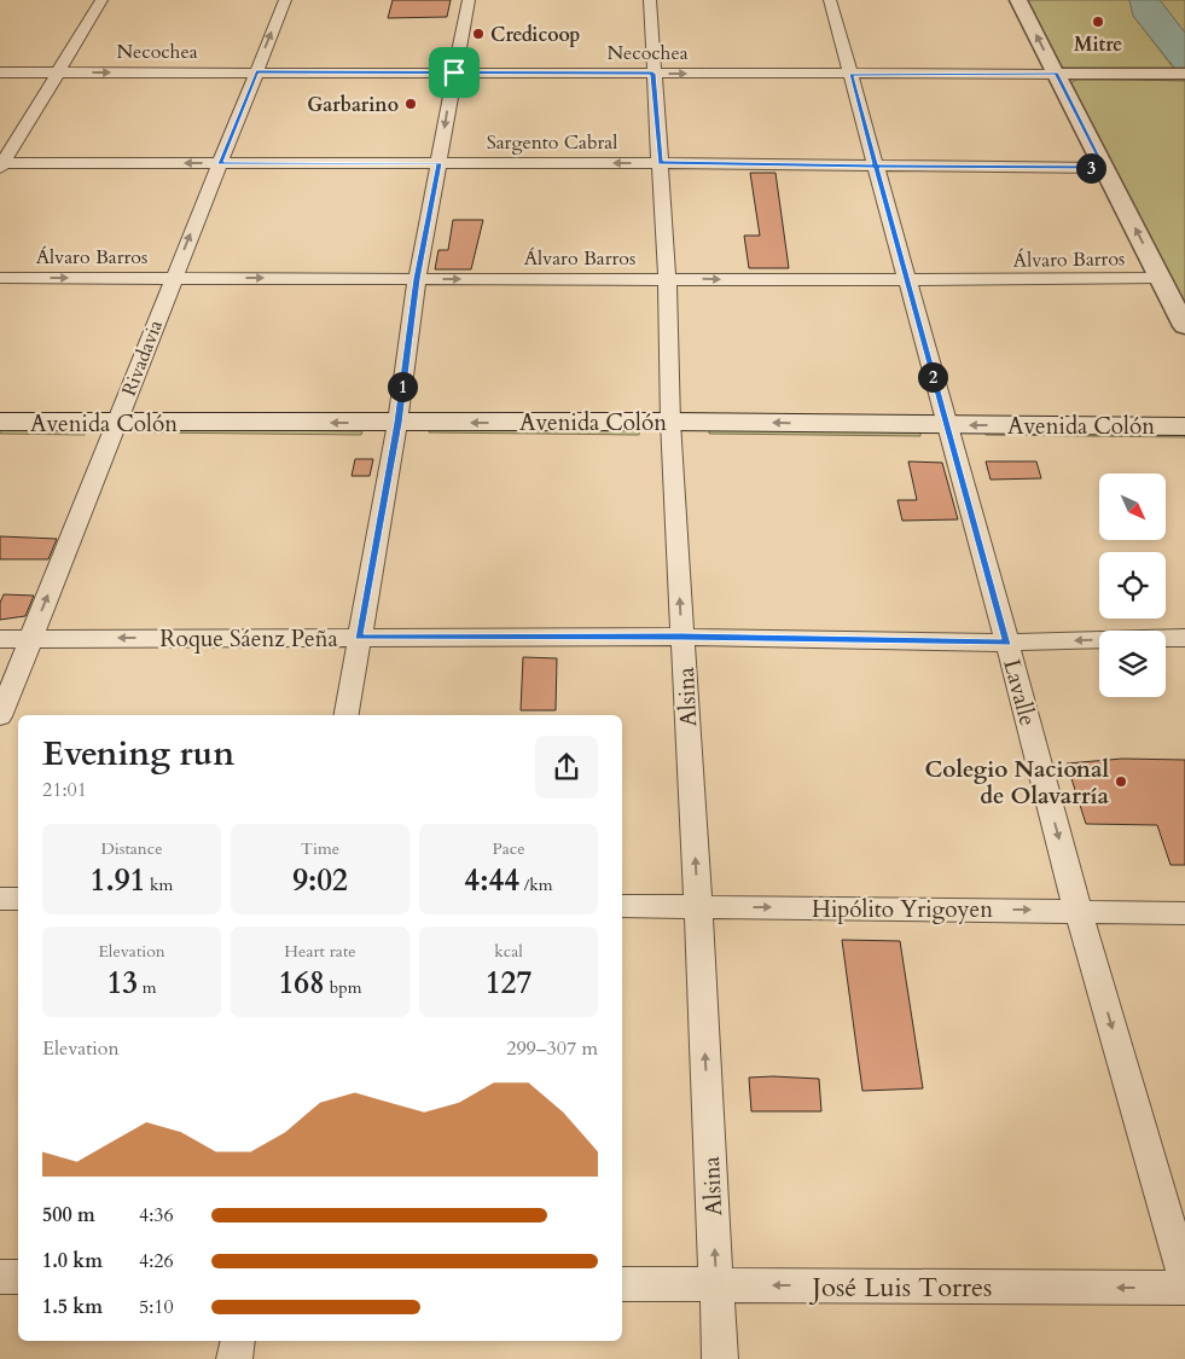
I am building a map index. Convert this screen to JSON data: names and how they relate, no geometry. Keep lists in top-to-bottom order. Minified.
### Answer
{"streets":{"main road":["Avenida Colón"],"street":["Necochea","Sargento Cabral","Álvaro Barros","Rivadavia","Roque Sáenz Peña","Lavalle","Alsina","Hipólito Yrigoyen","José Luis Torres"]},"crossings":[["Necochea","Rivadavia"],["Necochea","Lavalle"],["Necochea","Alsina"],["Sargento Cabral","Rivadavia"],["Sargento Cabral","Lavalle"],["Sargento Cabral","Alsina"],["Álvaro Barros","Rivadavia"],["Álvaro Barros","Lavalle"],["Álvaro Barros","Alsina"],["Rivadavia","Avenida Colón"],["Rivadavia","Roque Sáenz Peña"],["Avenida Colón","Lavalle"],["Avenida Colón","Alsina"],["Roque Sáenz Peña","Lavalle"],["Roque Sáenz Peña","Alsina"],["Lavalle","Hipólito Yrigoyen"],["Alsina","Hipólito Yrigoyen"],["Alsina","José Luis Torres"]],"one_way":["Sargento Cabral","Álvaro Barros","Roque Sáenz Peña","Lavalle","Alsina","Hipólito Yrigoyen","José Luis Torres"],"places":["Mitre","Credicoop","Garbarino","Colegio Nacional de Olavarría"],"north":"bottom right","page":{"pins":["3","2","1"],"heading":["Evening run","21:01"],"stats":[["Distance","1.91 km"],["Time","9:02"],["Pace","4:44 /km"],["Elevation","13 m"],["Heart rate","168 bpm"],["kcal","127"]],"chart":["Elevation","299–307 m"],"list":[{"name":"500 m","note":"4:36"},{"name":"1.0 km","note":"4:26"},{"name":"1.5 km","note":"5:10"}]}}
